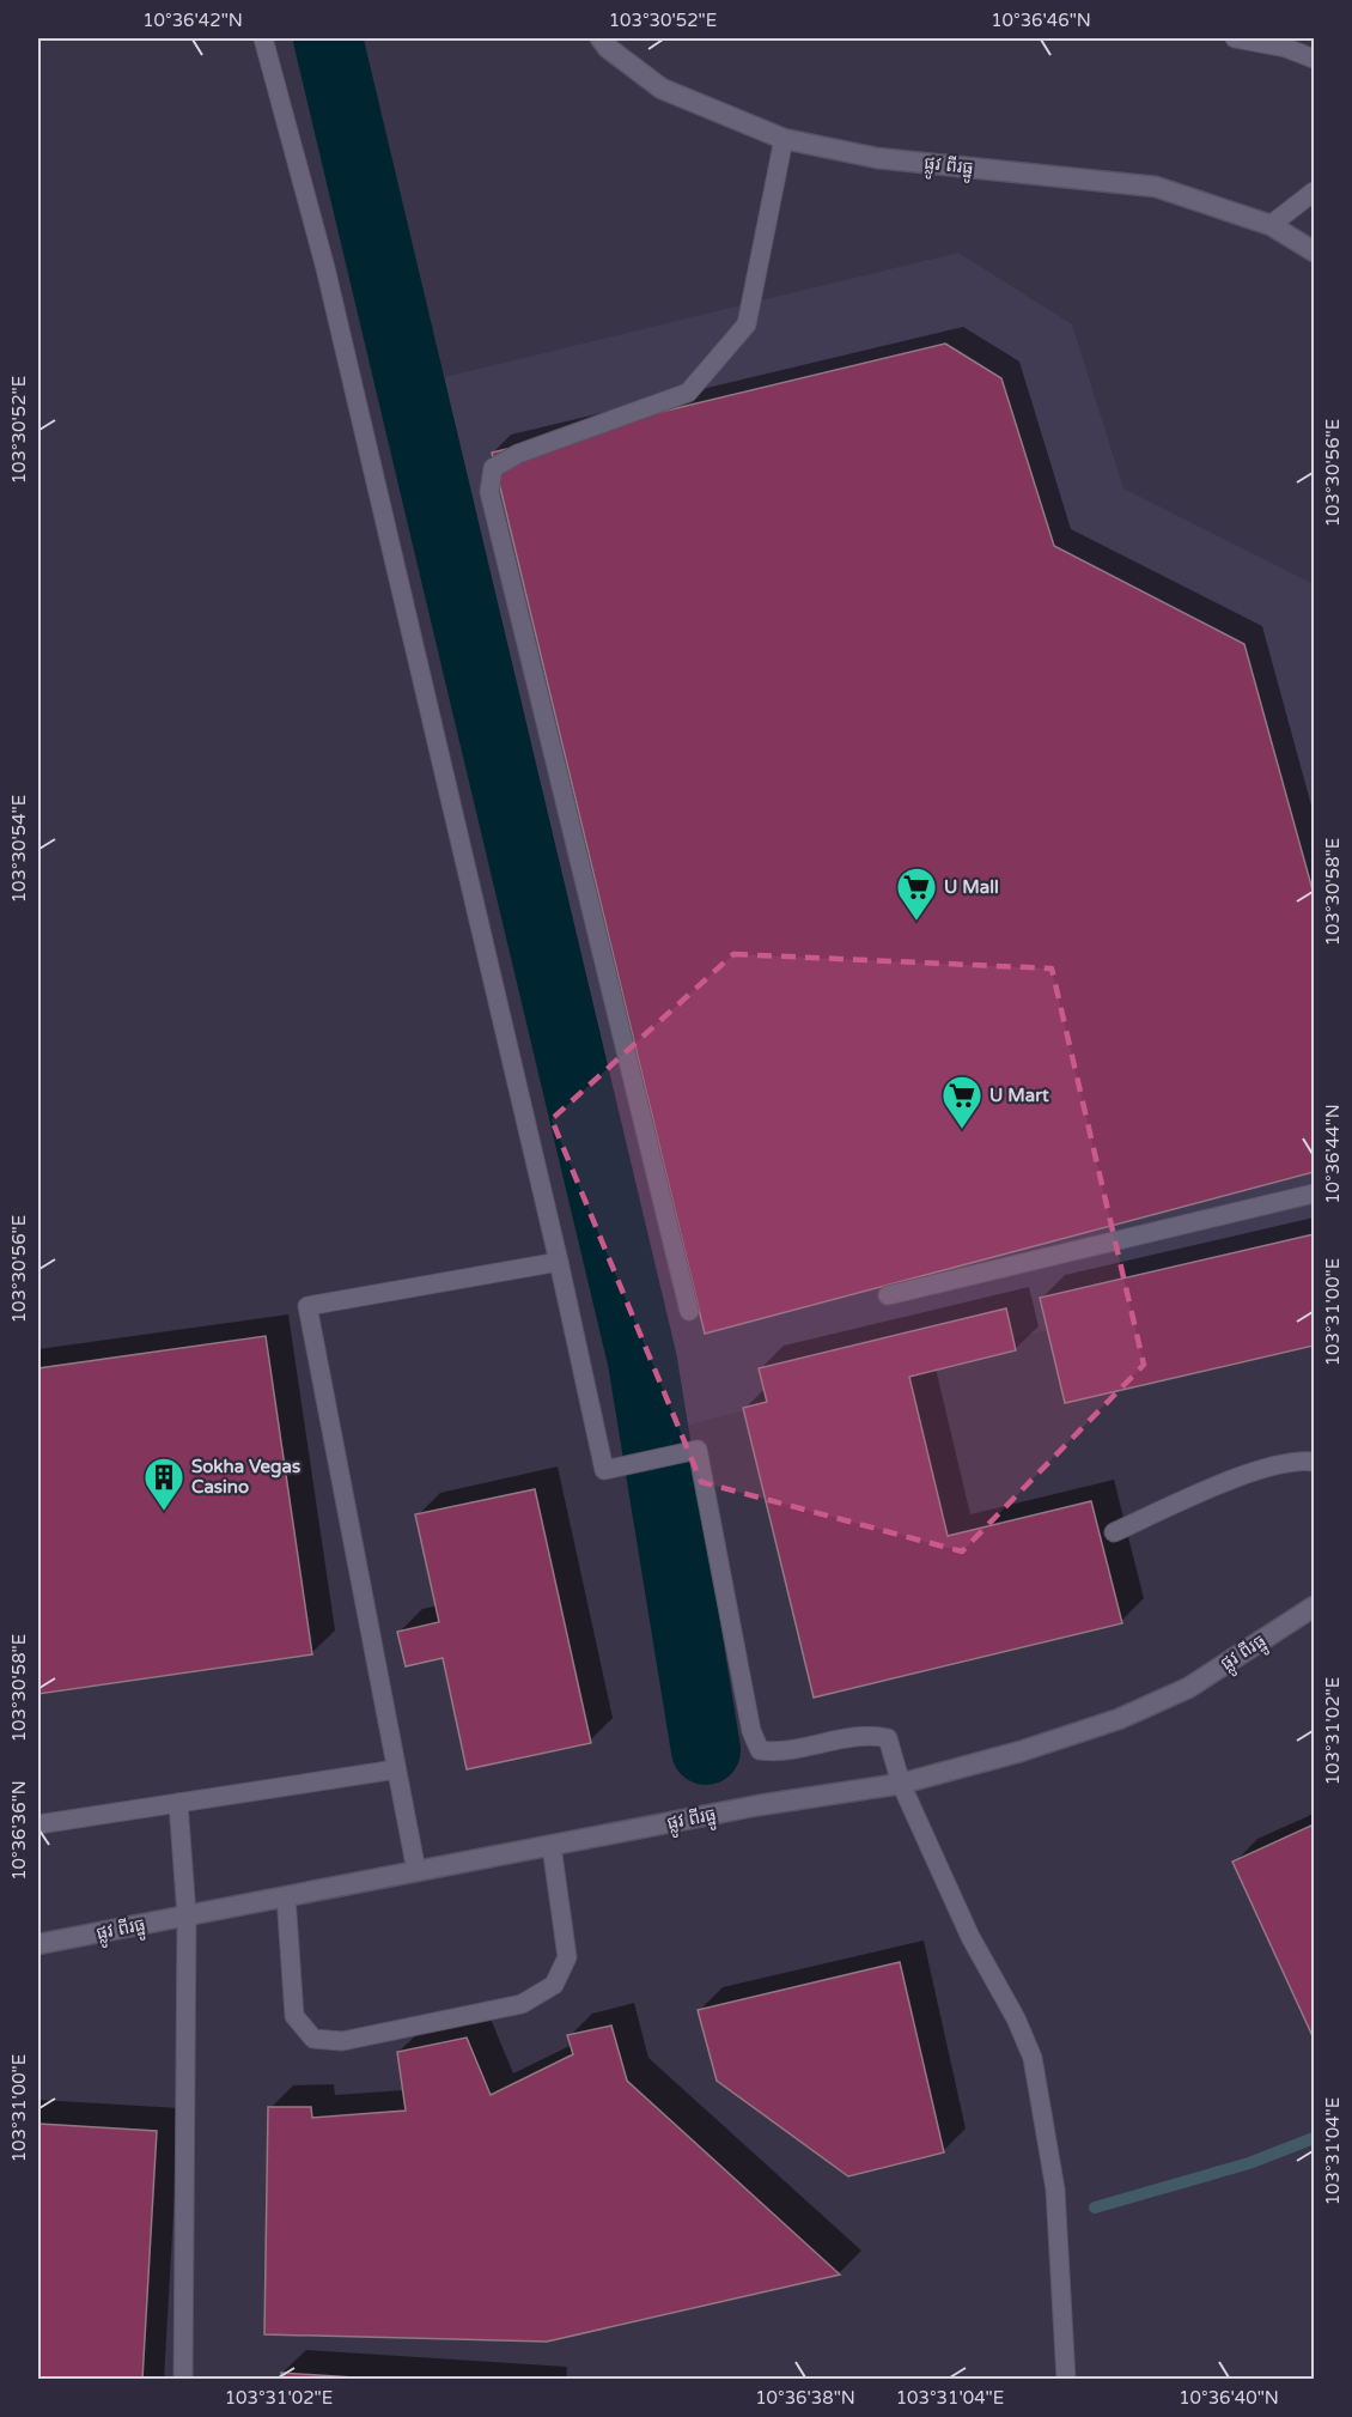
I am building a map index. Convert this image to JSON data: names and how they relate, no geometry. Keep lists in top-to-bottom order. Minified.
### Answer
{"streets":{"main road":["ផ្លូវ ពីរធ្នូ"]},"places":{"supermarket":["U Mall","U Mart"],"building":["Sokha Vegas Casino"]},"coordinates":["10°36'42\"N","103°30'52\"E","10°36'46\"N","103°30'56\"E","103°30'54\"E","103°30'58\"E","10°36'44\"N","103°31'00\"E","103°31'02\"E","10°36'36\"N","103°31'04\"E","10°36'38\"N","10°36'40\"N"]}
